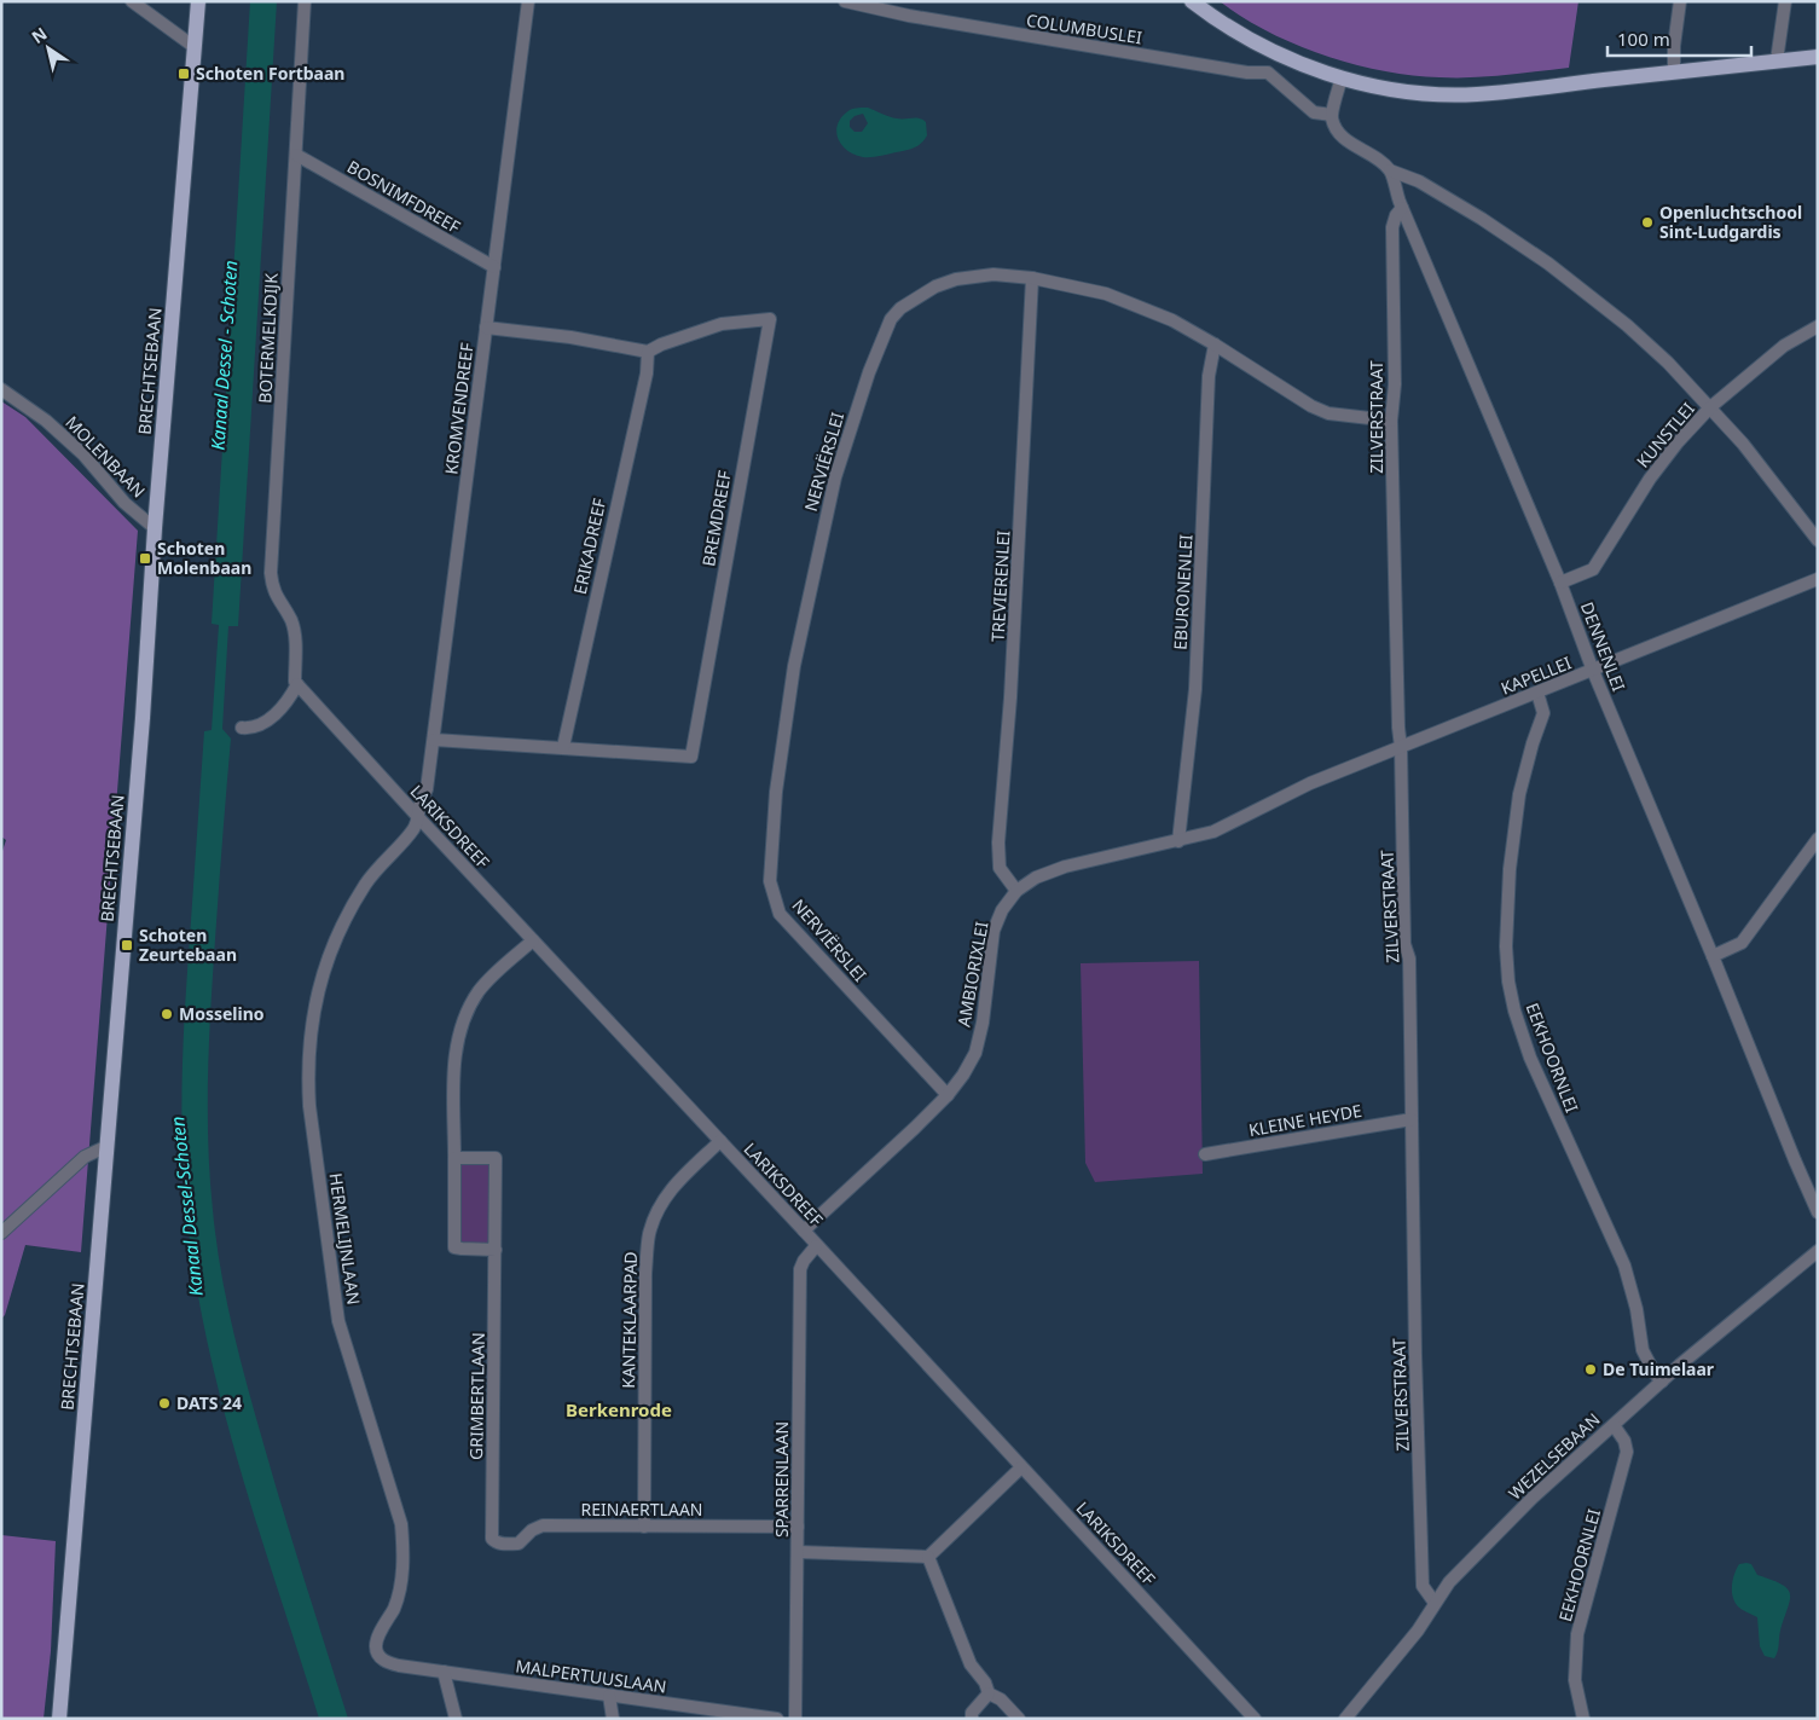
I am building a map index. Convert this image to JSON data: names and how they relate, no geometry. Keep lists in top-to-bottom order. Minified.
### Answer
{"streets":{"main road":["BRECHTSEBAAN"],"street":["COLUMBUSLEI","BOSNIMFDREEF","BOTERMELKDIJK","KROMVENDREEF","ZILVERSTRAAT","KUNSTLEI","MOLENBAAN","NERVIËRSLEI","BREMDREEF","ERIKADREEF","TREVIERENLEI","EBURONENLEI","DENNENLEI","KAPELLEI","LARIKSDREEF","AMBIORIXLEI","EEKHOORNLEI","KLEINE HEYDE","HERMELIJNLAAN","KANTEKLAARPAD","GRIMBERTLAAN","WEZELSEBAAN","SPARRENLAAN","REINAERTLAAN","MALPERTUUSLAAN"]},"crossings":[["BOSNIMFDREEF","BOTERMELKDIJK"],["BOSNIMFDREEF","KROMVENDREEF"],["BOTERMELKDIJK","LARIKSDREEF"],["BRECHTSEBAAN","MOLENBAAN"],["KROMVENDREEF","BREMDREEF"],["KROMVENDREEF","LARIKSDREEF"],["KROMVENDREEF","HERMELIJNLAAN"],["ZILVERSTRAAT","NERVIËRSLEI"],["ZILVERSTRAAT","DENNENLEI"],["ZILVERSTRAAT","KAPELLEI"],["ZILVERSTRAAT","AMBIORIXLEI"],["ZILVERSTRAAT","KLEINE HEYDE"],["ZILVERSTRAAT","WEZELSEBAAN"],["KUNSTLEI","DENNENLEI"],["NERVIËRSLEI","TREVIERENLEI"],["NERVIËRSLEI","EBURONENLEI"],["NERVIËRSLEI","AMBIORIXLEI"],["BREMDREEF","ERIKADREEF"],["TREVIERENLEI","AMBIORIXLEI"],["EBURONENLEI","AMBIORIXLEI"],["DENNENLEI","KAPELLEI"],["KAPELLEI","AMBIORIXLEI"],["KAPELLEI","EEKHOORNLEI"],["LARIKSDREEF","AMBIORIXLEI"],["LARIKSDREEF","HERMELIJNLAAN"],["LARIKSDREEF","KANTEKLAARPAD"],["LARIKSDREEF","SPARRENLAAN"],["EEKHOORNLEI","WEZELSEBAAN"],["HERMELIJNLAAN","MALPERTUUSLAAN"],["KANTEKLAARPAD","REINAERTLAAN"],["GRIMBERTLAAN","REINAERTLAAN"],["SPARRENLAAN","REINAERTLAAN"]],"districts":["Berkenrode"],"water":["Kanaal Dessel - Schoten","Kanaal Dessel-Schoten"],"places":{"transit":["Schoten Fortbaan","Schoten Molenbaan","Schoten Zeurtebaan"],"other":["Openluchtschool Sint-Ludgardis","Mosselino","De Tuimelaar","DATS 24"]},"scale_bar":"100 m","north":"top left"}
